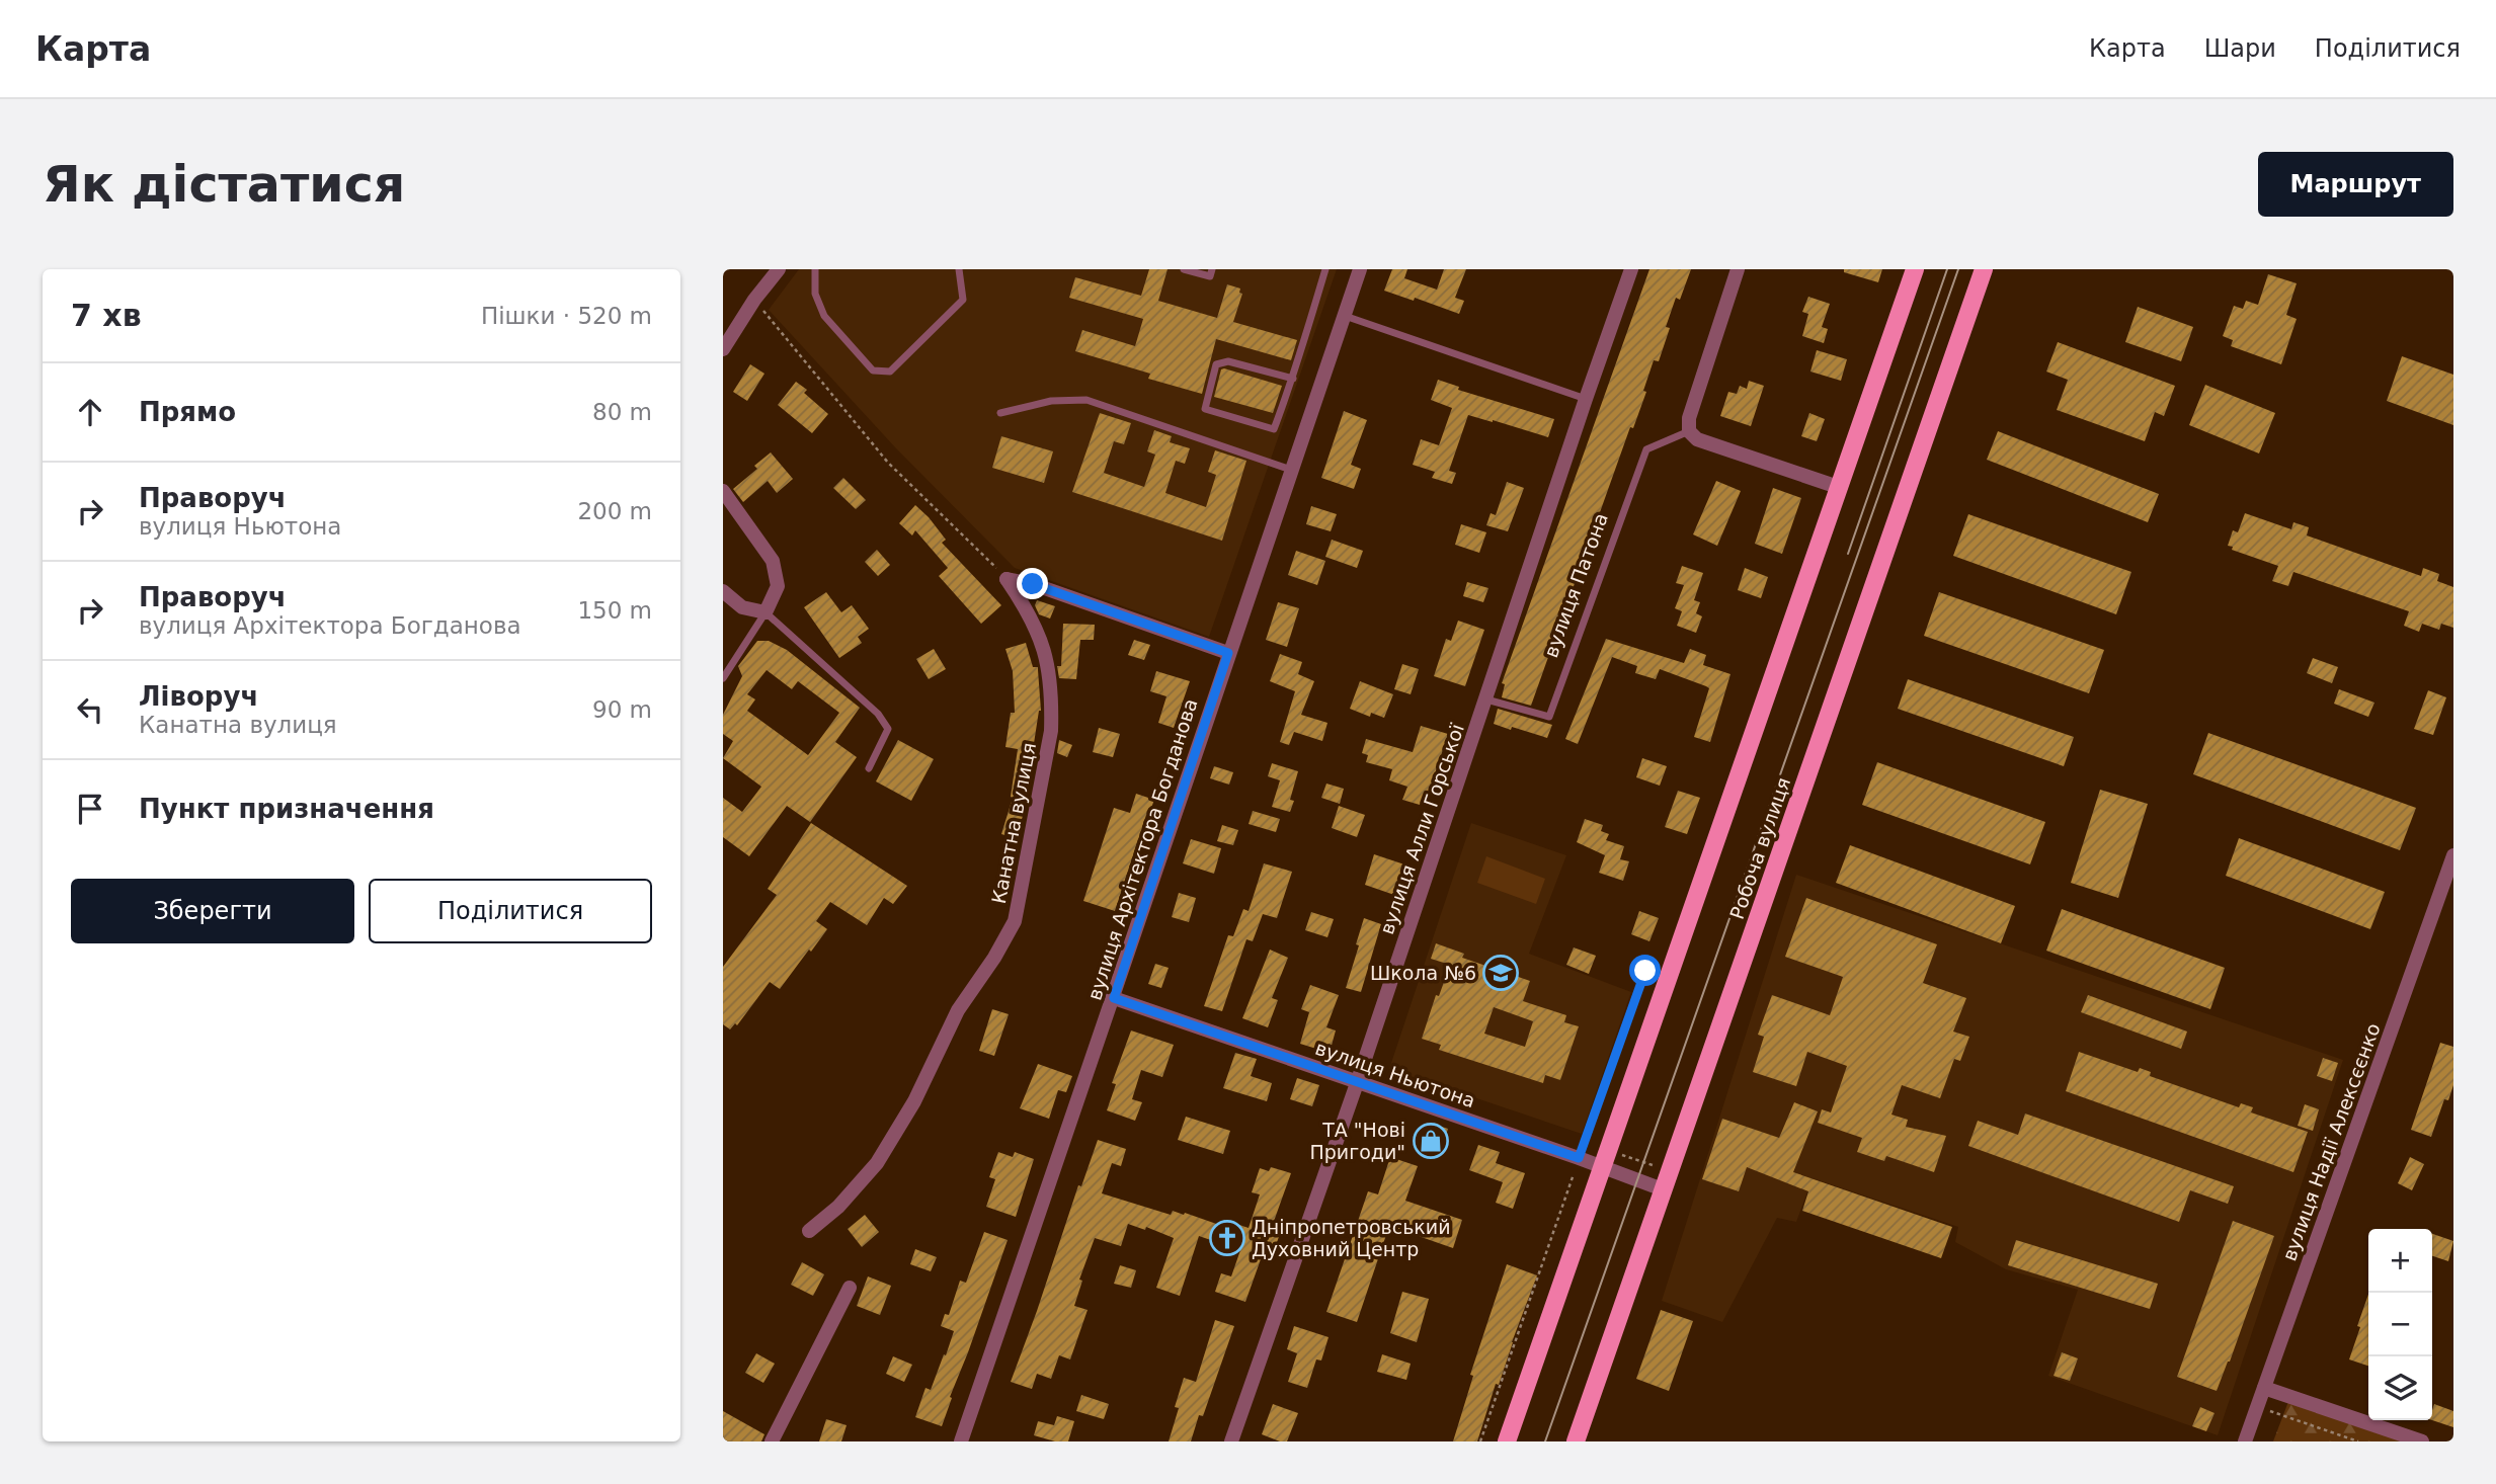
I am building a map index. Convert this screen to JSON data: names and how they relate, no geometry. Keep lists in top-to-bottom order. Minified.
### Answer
{"streets":{"main road":["Робоча вулиця"],"street":["Канатна вулиця","вулиця Алли Горської","вулиця Архітектора Богданова","вулиця Ньютона","вулиця Надії Алексєєнко"],"lane":["вулиця Патона"]},"crossings":[["вулиця Патона","вулиця Алли Горської"],["вулиця Алли Горської","вулиця Ньютона"],["Робоча вулиця","вулиця Ньютона"],["вулиця Архітектора Богданова","вулиця Ньютона"]],"places":{"school or university":["Школа №6"],"shop":["ТА \"Нові Пригоди\""],"church":["Дніпропетровський Духовний Центр"]},"page":{"header":"Карта","nav":["Карта","Шари","Поділитися"],"buttons":["Маршрут",["Зберегти","Поділитися"]],"title":"Як дістатися","heading":["7 хв","Пішки · 520 m"],"list":[["Прямо","80 m"],["Праворуч","вулиця Ньютона","200 m"],["Праворуч","вулиця Архітектора Богданова","150 m"],["Ліворуч","Канатна вулиця","90 m"],"Пункт призначення"],"map_buttons":["+","−"]}}
